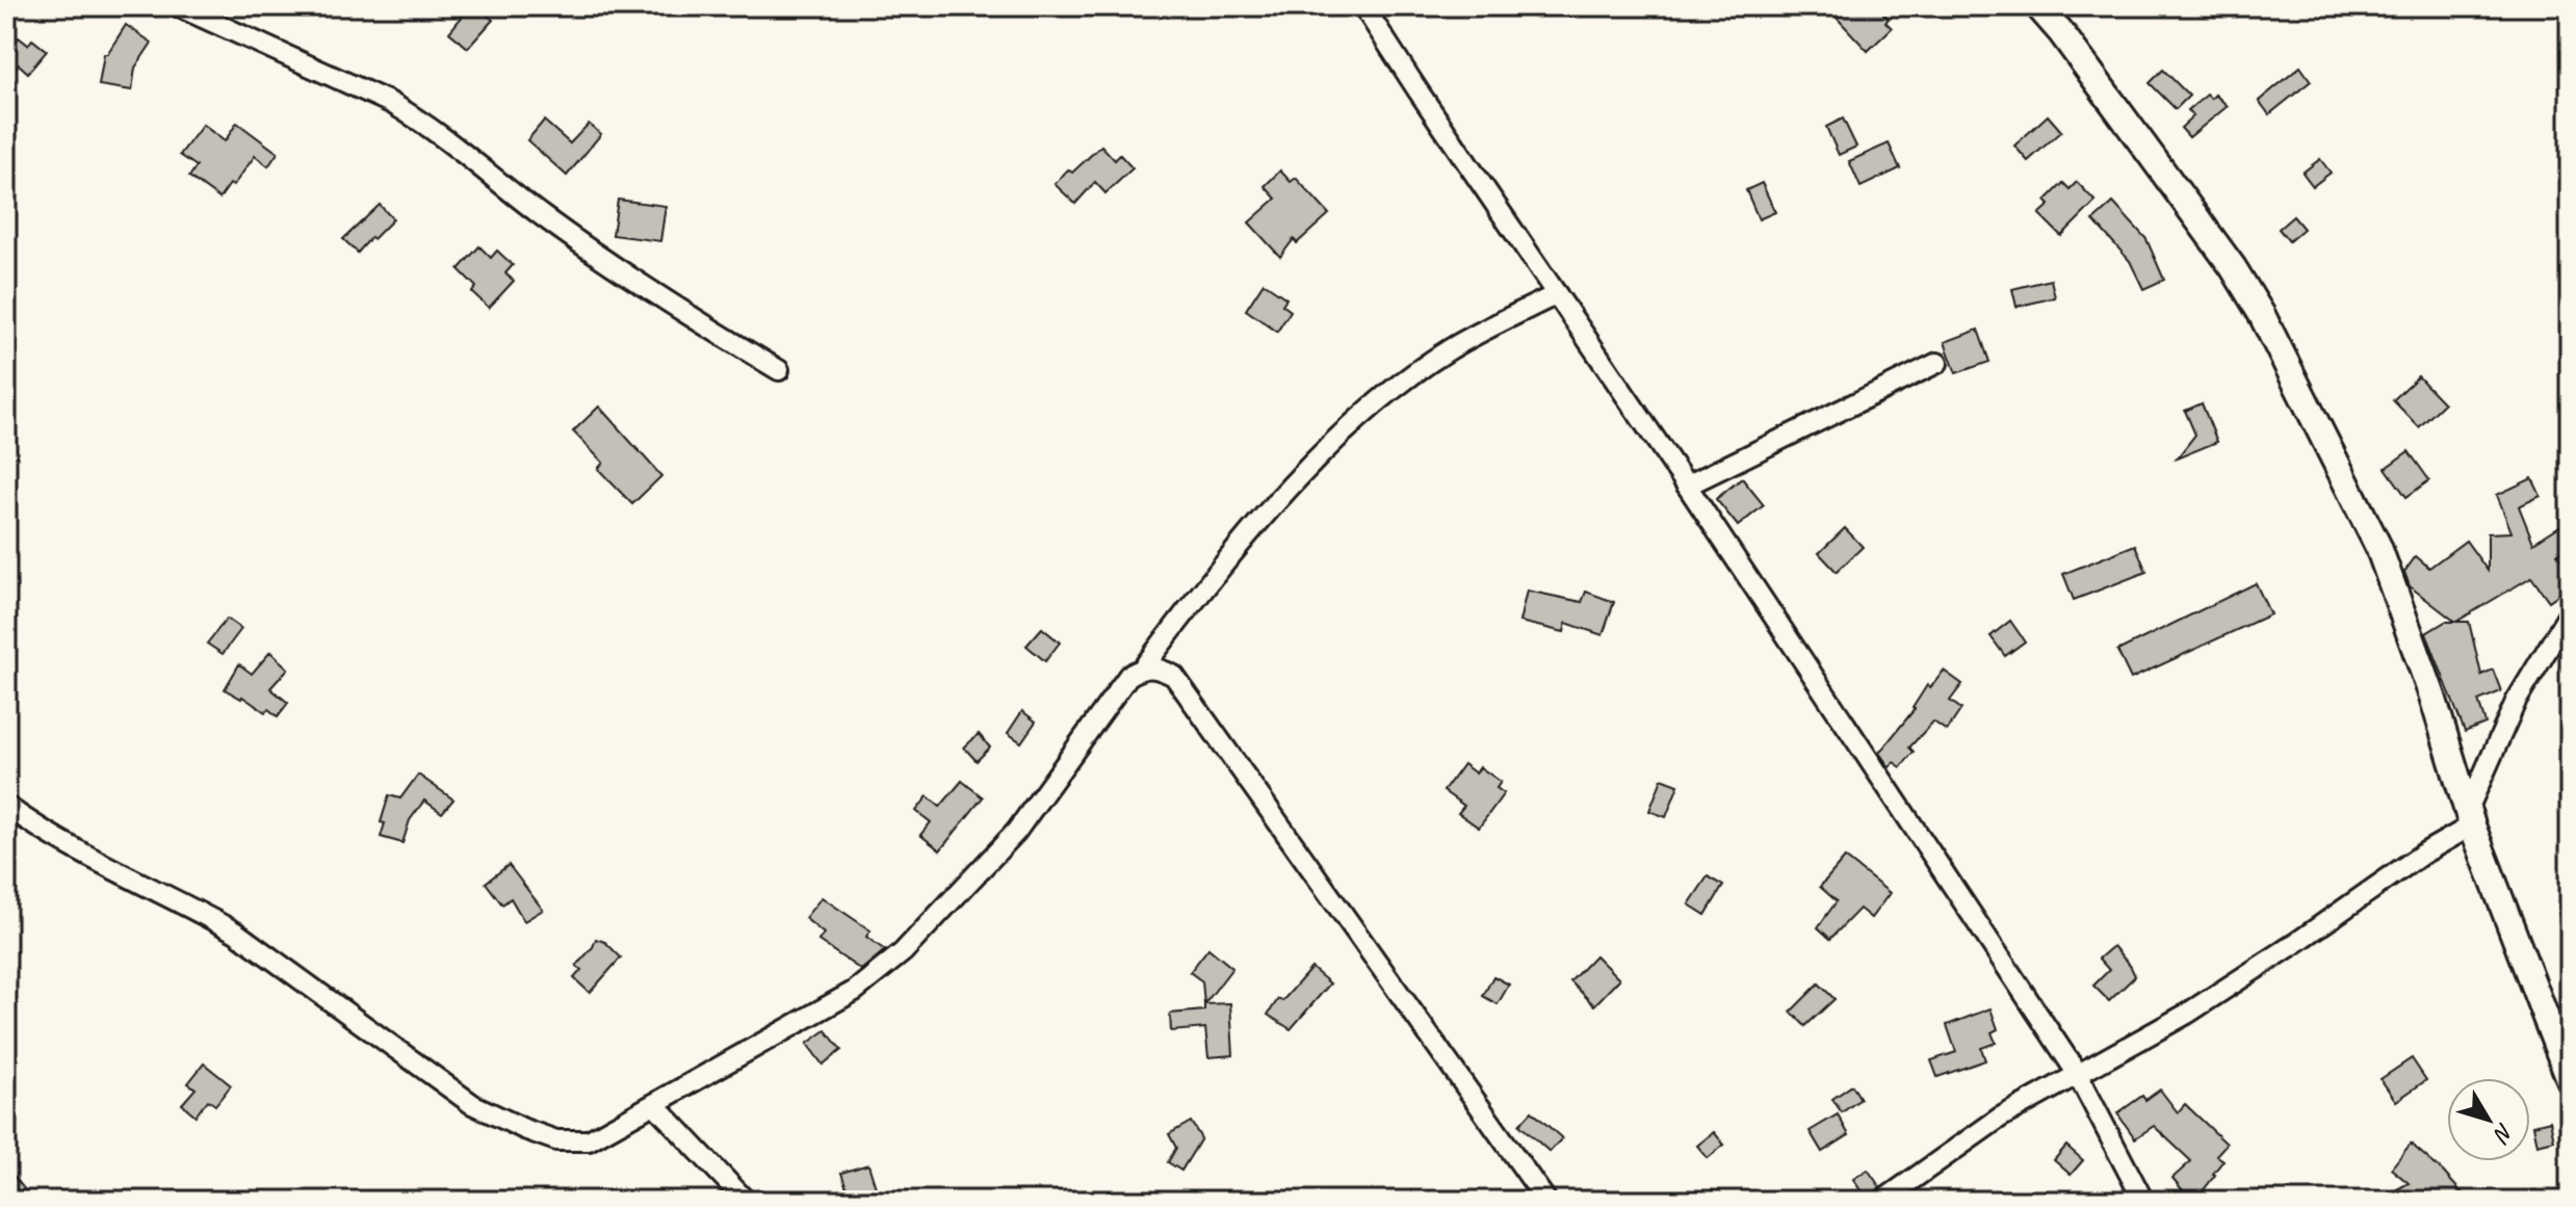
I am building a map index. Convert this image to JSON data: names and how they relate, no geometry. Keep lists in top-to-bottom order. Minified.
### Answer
{"north":"bottom right"}
